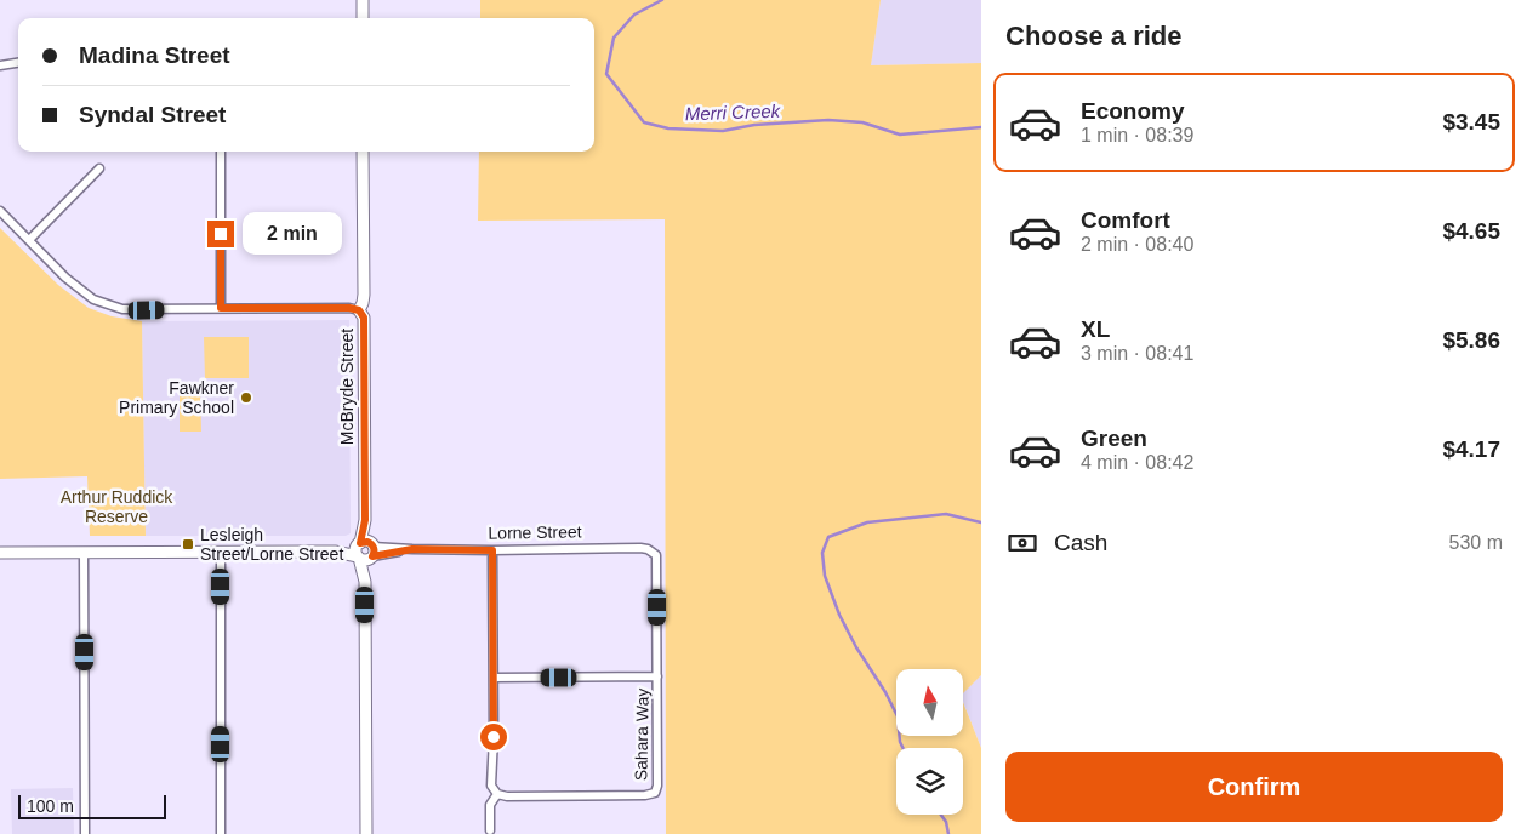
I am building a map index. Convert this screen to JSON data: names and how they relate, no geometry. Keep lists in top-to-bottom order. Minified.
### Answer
{"streets":{"street":["McBryde Street","Lorne Street","Sahara Way"]},"crossings":[["McBryde Street","Lorne Street"],["Lorne Street","Sahara Way"]],"water":["Merri Creek"],"parks":["Arthur Ruddick Reserve"],"places":{"other":["Fawkner Primary School"],"transit":["Lesleigh Street/Lorne Street"]},"scale_bar":"100 m","north":"top","page":{"heading":"Choose a ride","banner":["Madina Street","Syndal Street"],"list":[{"name":"Economy","note":"1 min · 08:39","value":"$3.45"},{"name":"Comfort","note":"2 min · 08:40","value":"$4.65"},{"name":"XL","note":"3 min · 08:41","value":"$5.86"},{"name":"Green","note":"4 min · 08:42","value":"$4.17"}],"bubble":"2 min","pay":["Cash","530 m"],"buttons":"Confirm","scale":"100 m"}}
